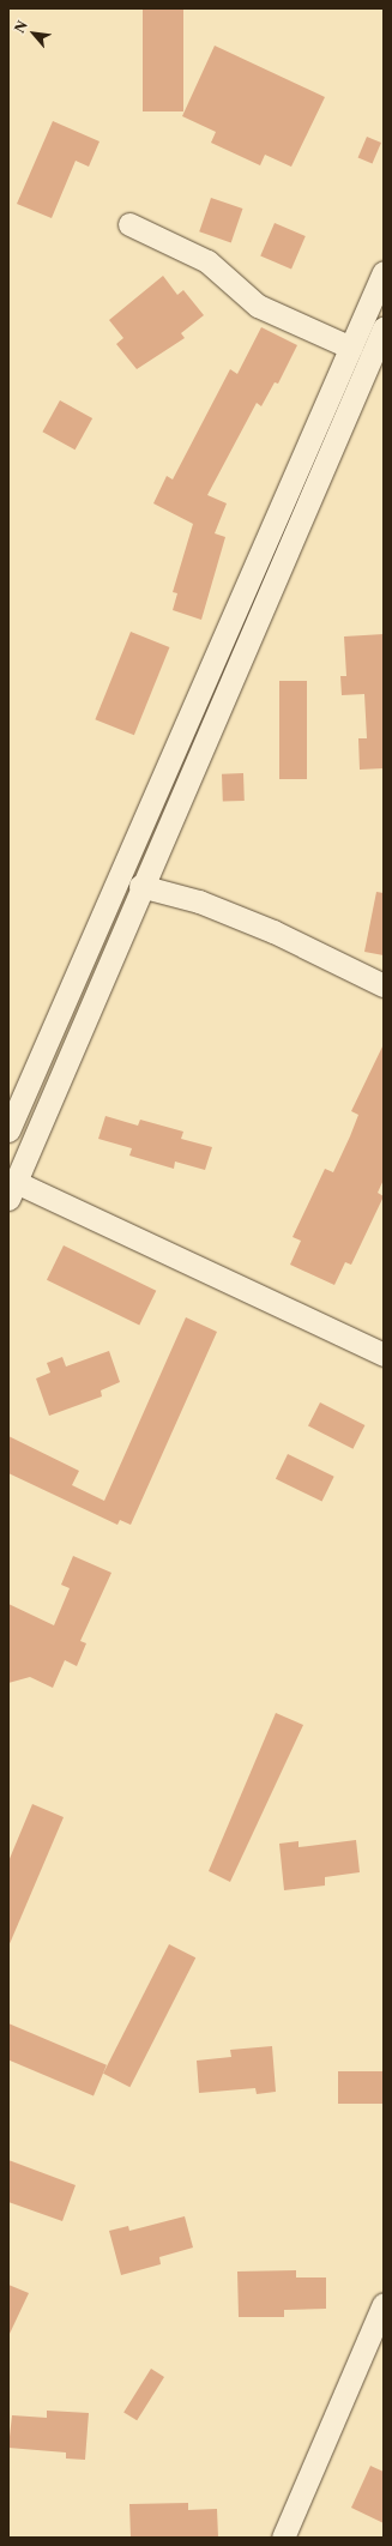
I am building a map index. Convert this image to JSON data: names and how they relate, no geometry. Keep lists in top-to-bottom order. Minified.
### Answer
{"north":"top left"}
